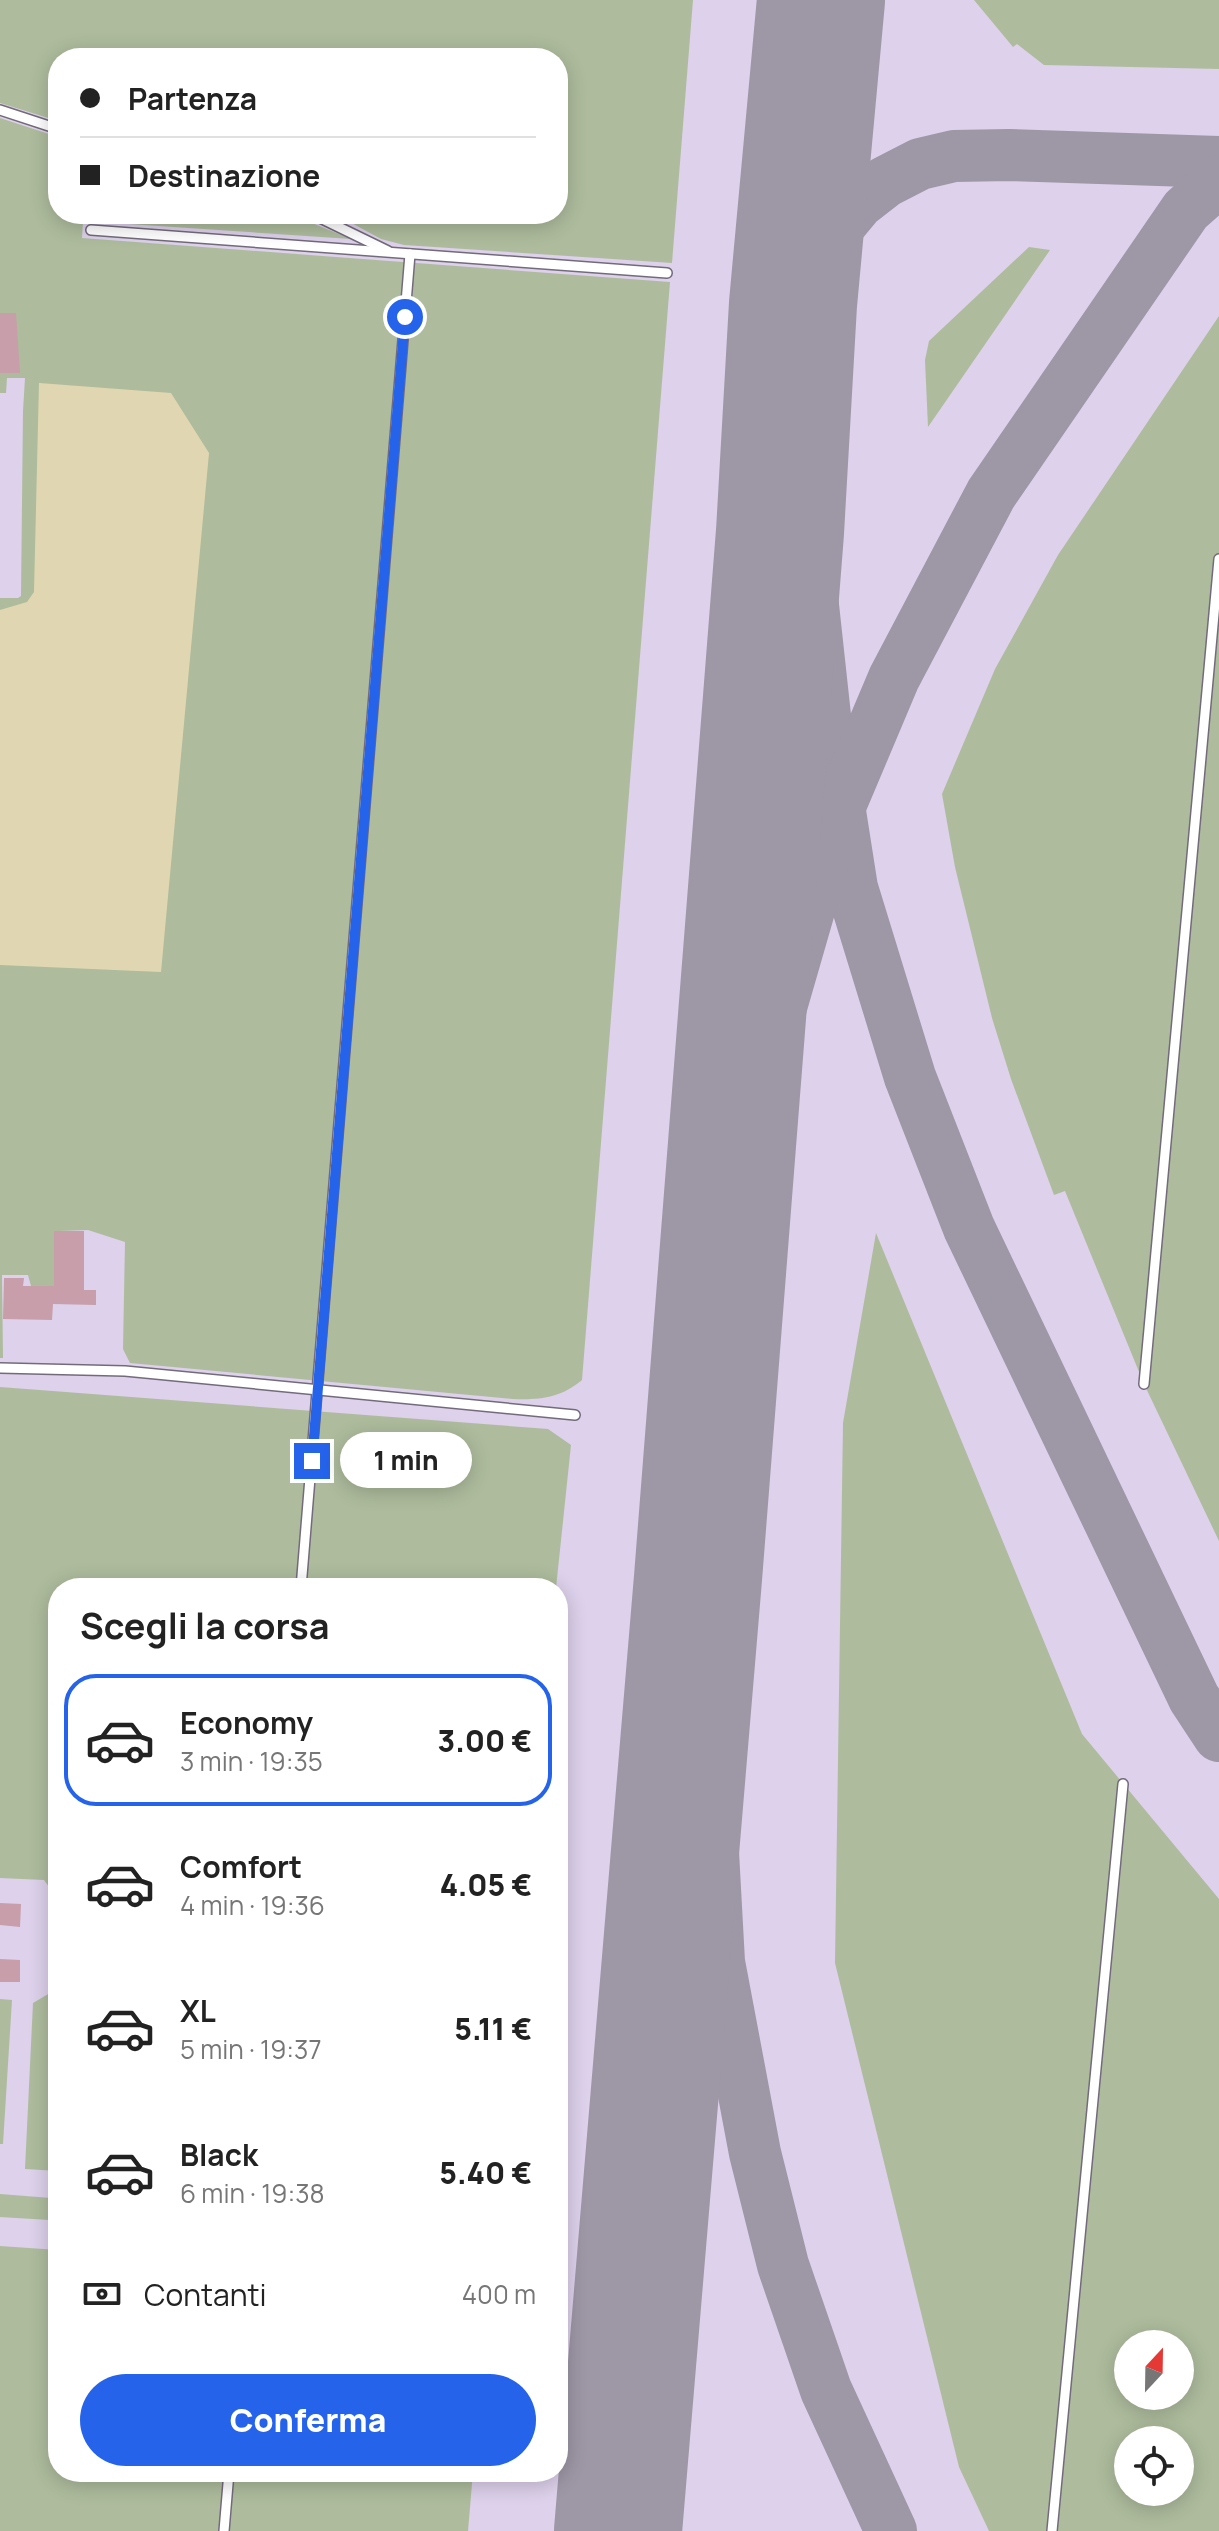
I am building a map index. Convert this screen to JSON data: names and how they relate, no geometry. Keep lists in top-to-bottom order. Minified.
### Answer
{"north":"top","page":{"banner":["Partenza","Destinazione"],"bubble":"1 min","heading":"Scegli la corsa","list":[{"name":"Economy","note":"3 min · 19:35","value":"3.00 €"},{"name":"Comfort","note":"4 min · 19:36","value":"4.05 €"},{"name":"XL","note":"5 min · 19:37","value":"5.11 €"},{"name":"Black","note":"6 min · 19:38","value":"5.40 €"}],"pay":["Contanti","400 m"],"buttons":"Conferma"}}
